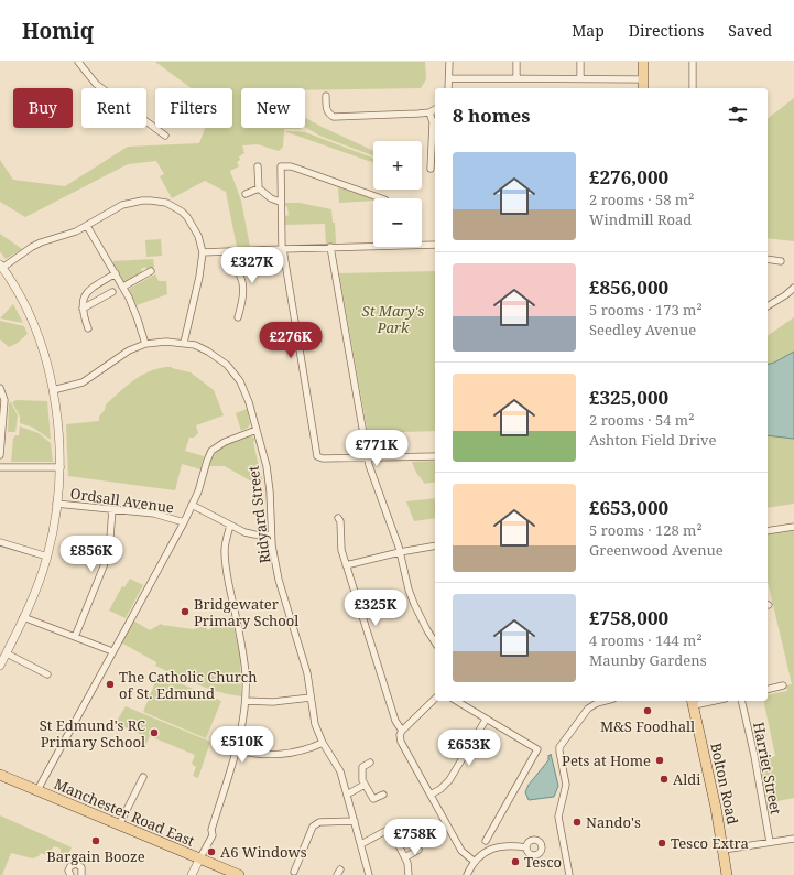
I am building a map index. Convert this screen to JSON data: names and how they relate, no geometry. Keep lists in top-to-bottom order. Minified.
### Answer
{"streets":{"main road":["Bolton Road","Manchester Road East"],"street":["Ordsall Avenue","Ridyard Street","Harriet Street"]},"parks":["St Mary's Park"],"places":["Bridgewater Primary School","The Catholic Church of St. Edmund","M&S Foodhall","St Edmund's RC Primary School","Pets at Home","Aldi","Nando's","Bargain Booze","Tesco Extra","A6 Windows","Tesco"],"page":{"header":"Homiq","nav":["Map","Directions","Saved"],"chip":["Buy","Rent","Filters","New"],"heading":"8 homes","map_buttons":["+","−"],"list":[{"name":"£276,000","note":"2 rooms · 58 m² · Windmill Road"},{"name":"£856,000","note":"5 rooms · 173 m² · Seedley Avenue"},{"name":"£325,000","note":"2 rooms · 54 m² · Ashton Field Drive"},{"name":"£653,000","note":"5 rooms · 128 m² · Greenwood Avenue"},{"name":"£758,000","note":"4 rooms · 144 m² · Maunby Gardens"}],"price":["£327K","£276K","£771K","£856K","£325K","£510K","£653K","£758K"]}}
